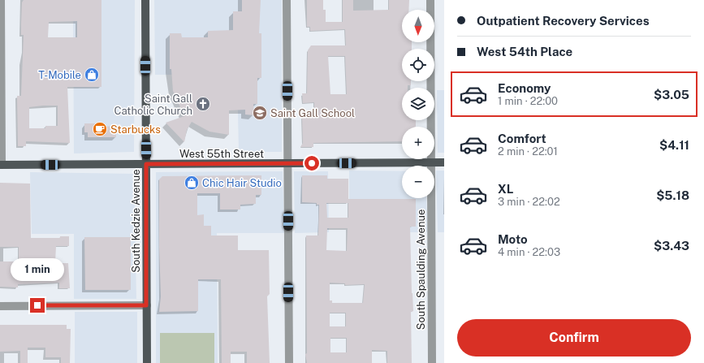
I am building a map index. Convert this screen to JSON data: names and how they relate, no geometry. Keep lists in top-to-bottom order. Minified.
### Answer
{"streets":{"main road":["West 55th Street","South Kedzie Avenue"],"street":["South Spaulding Avenue"]},"crossings":[["West 55th Street","South Kedzie Avenue"],["West 55th Street","South Spaulding Avenue"]],"places":{"shop":["T-Mobile","Chic Hair Studio"],"church":["Saint Gall Catholic Church"],"school or university":["Saint Gall School"],"cafe":["Starbucks"]},"north":"bottom","page":{"banner":["Outpatient Recovery Services","West 54th Place"],"map_buttons":["+","−"],"list":[{"name":"Economy","note":"1 min · 22:00","value":"$3.05"},{"name":"Comfort","note":"2 min · 22:01","value":"$4.11"},{"name":"XL","note":"3 min · 22:02","value":"$5.18"},{"name":"Moto","note":"4 min · 22:03","value":"$3.43"}],"bubble":"1 min","buttons":"Confirm"}}
